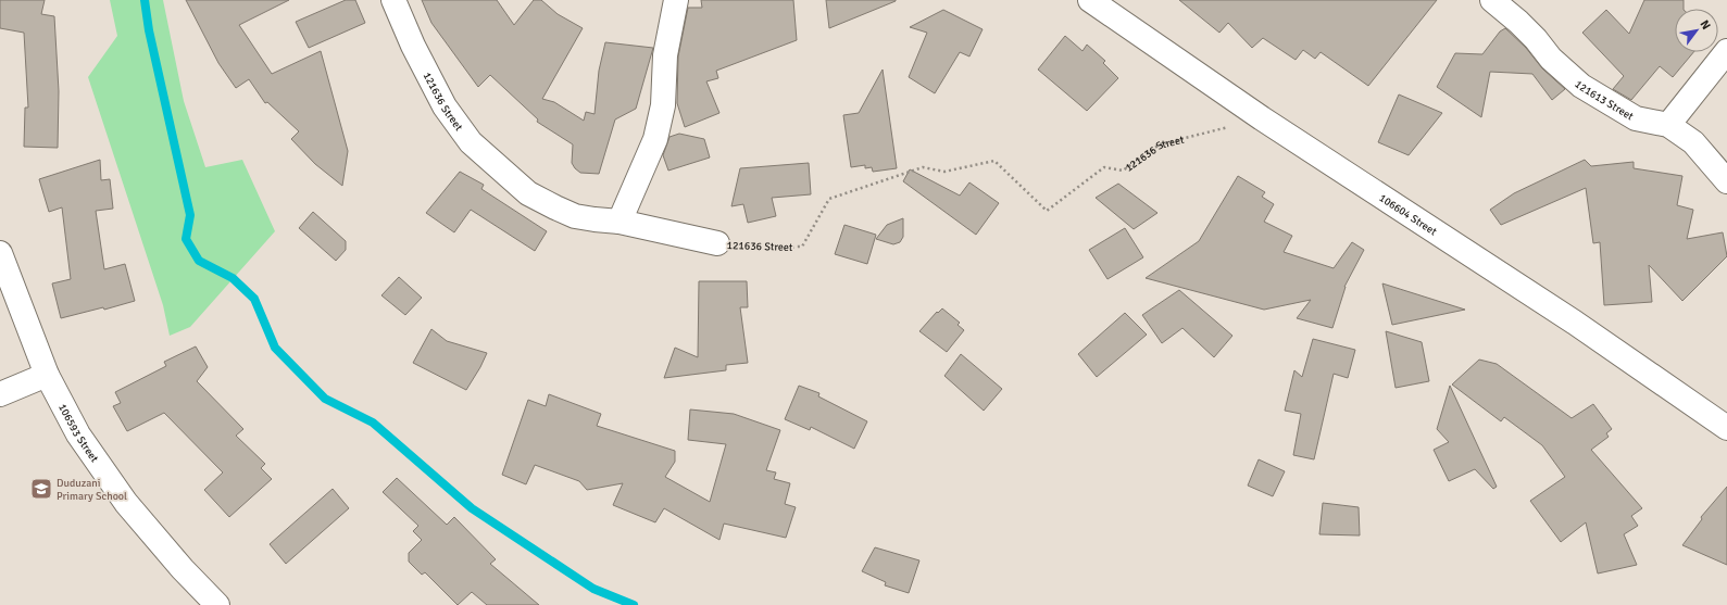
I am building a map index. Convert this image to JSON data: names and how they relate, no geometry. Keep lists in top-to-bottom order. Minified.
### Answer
{"streets":{"street":["121613 Street","121636 Street","106604 Street","106593 Street"]},"crossings":[["121636 Street","106604 Street"]],"places":{"school or university":["Duduzani Primary School"]},"north":"top right"}
